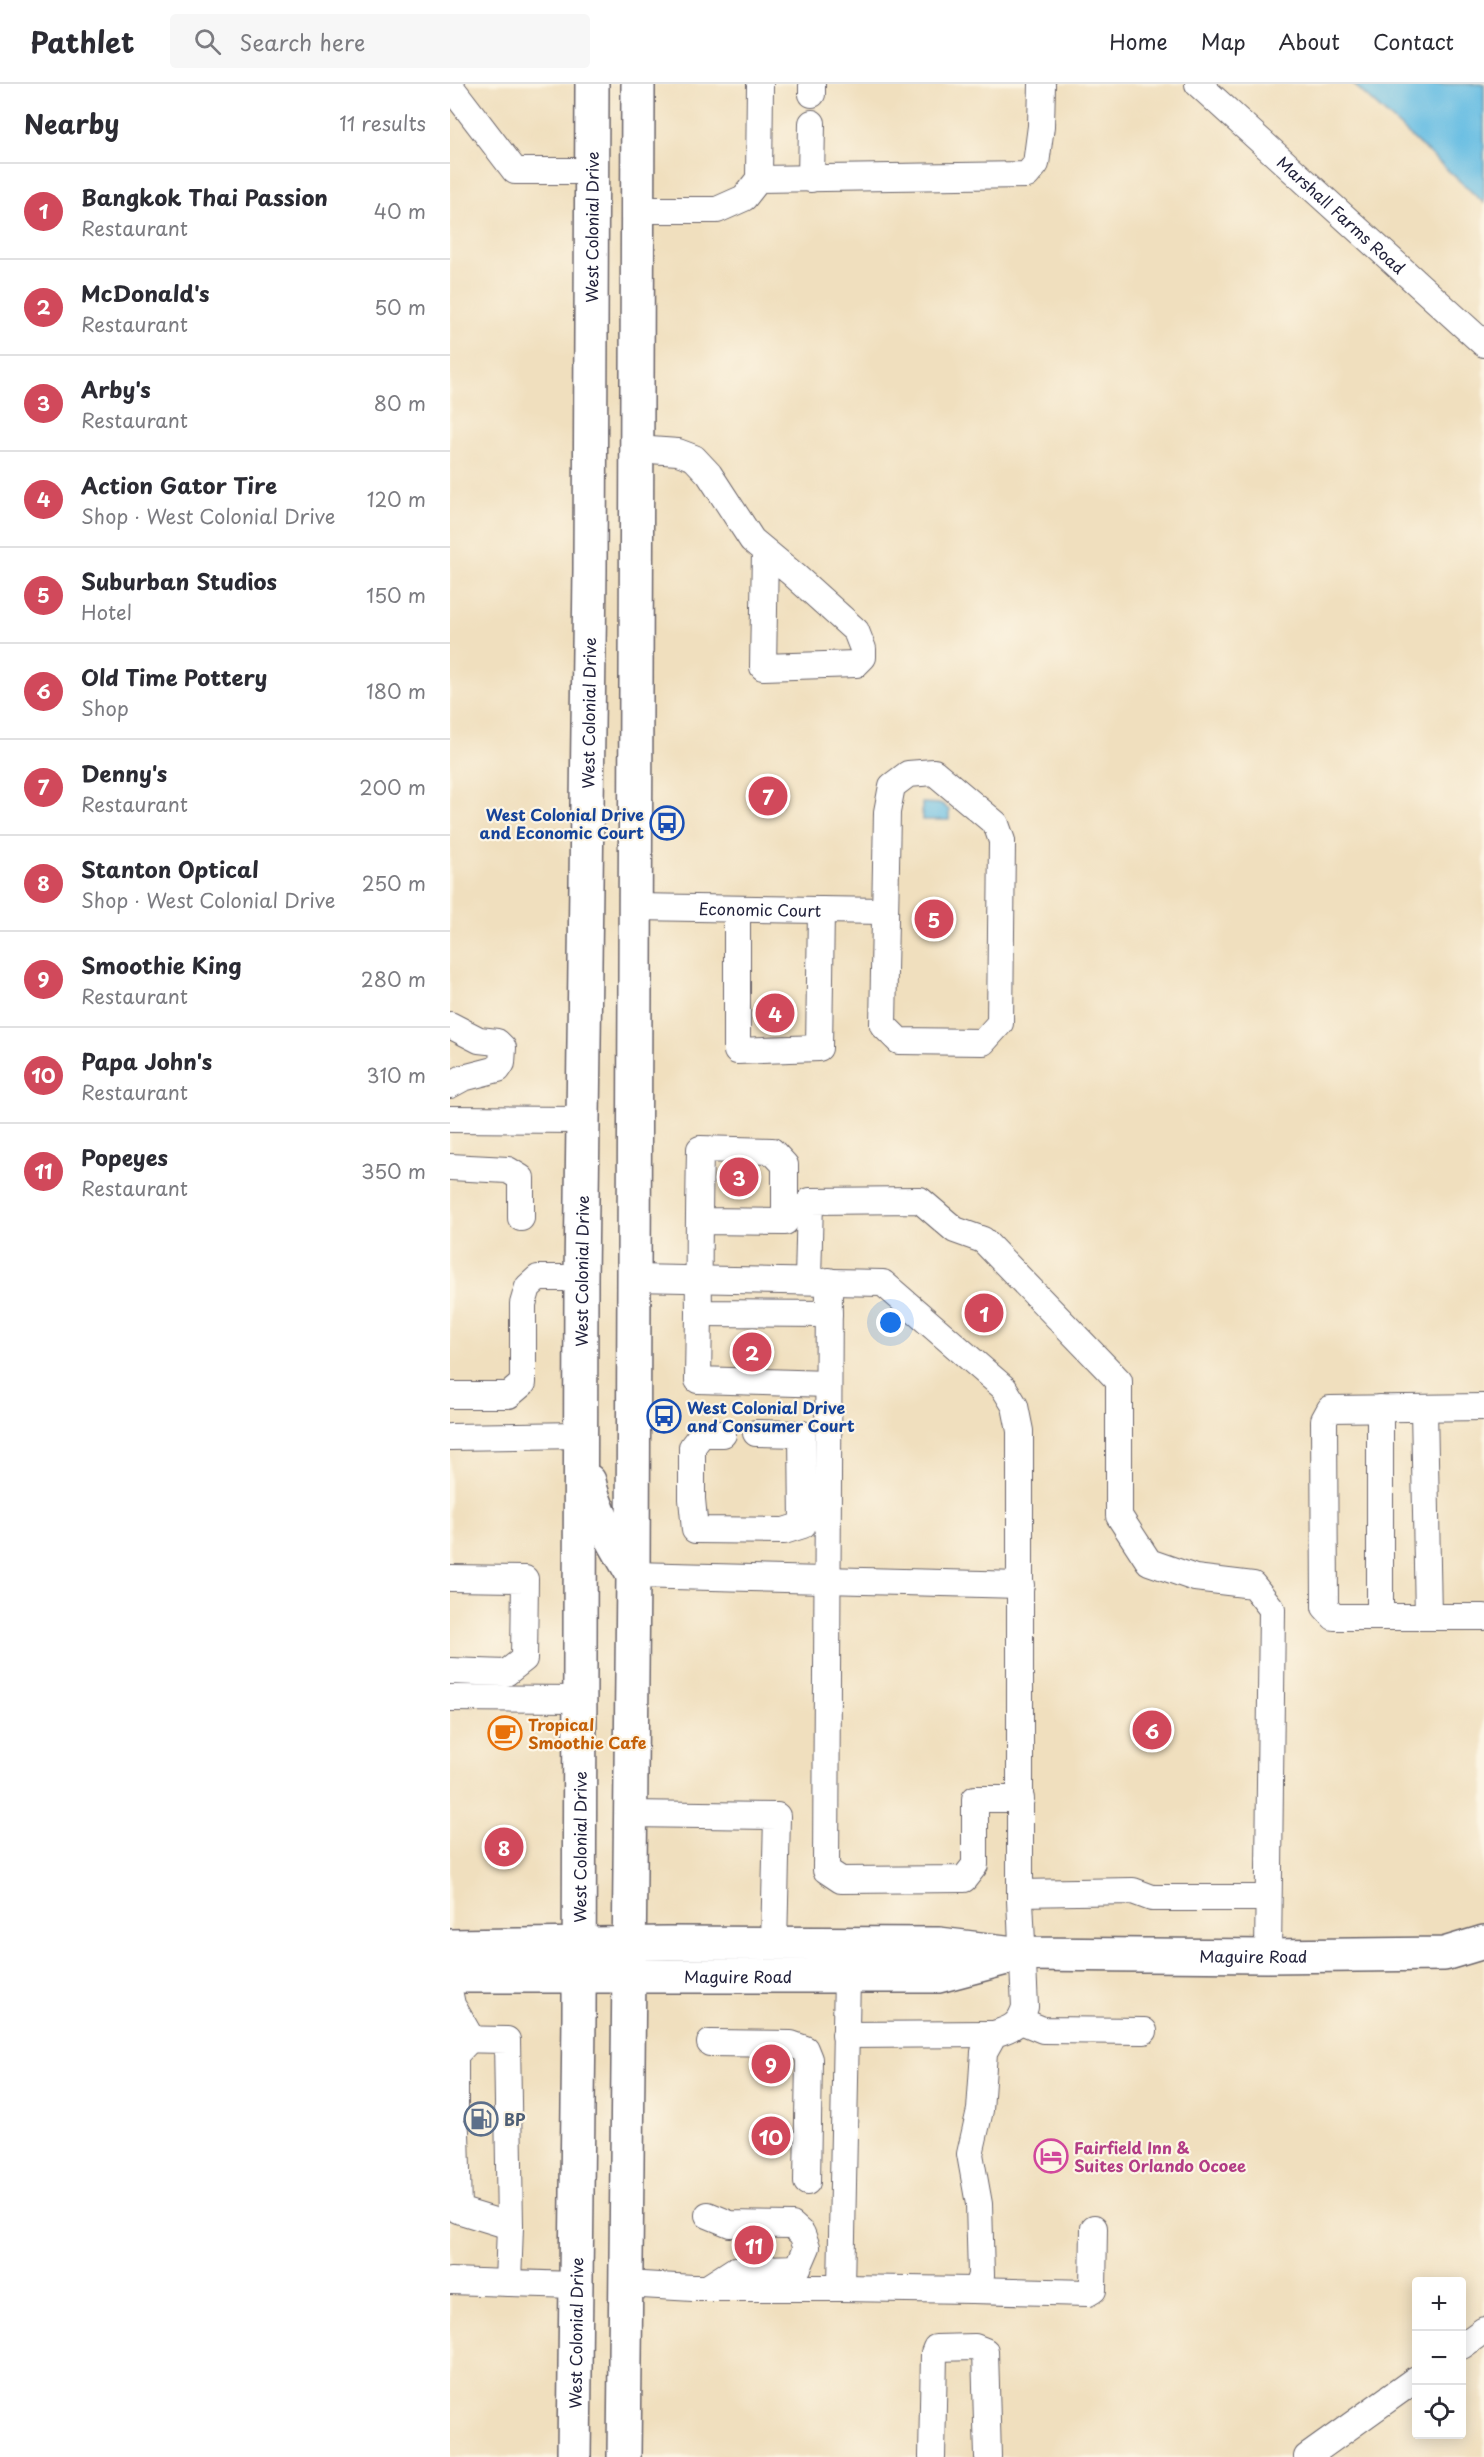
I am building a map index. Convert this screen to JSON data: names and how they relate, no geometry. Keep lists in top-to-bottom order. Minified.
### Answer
{"streets":{"main road":["West Colonial Drive","Maguire Road"],"street":["Marshall Farms Road","Economic Court"]},"crossings":[["West Colonial Drive","Maguire Road"]],"places":{"bus stop":["West Colonial Drive and Economic Court","West Colonial Drive and Consumer Court"],"cafe":["Tropical Smoothie Cafe"],"fuel station":["BP"],"hotel":["Fairfield Inn & Suites Orlando Ocoee"]},"page":{"header":"Pathlet","search":"Search here","nav":["Home","Map","About","Contact"],"heading":["Nearby","11 results"],"list":[{"mark":"1","name":"Bangkok Thai Passion","note":"Restaurant","value":"40 m"},{"mark":"2","name":"McDonald's","note":"Restaurant","value":"50 m"},{"mark":"3","name":"Arby's","note":"Restaurant","value":"80 m"},{"mark":"4","name":"Action Gator Tire","note":"Shop · West Colonial Drive","value":"120 m"},{"mark":"5","name":"Suburban Studios","note":"Hotel","value":"150 m"},{"mark":"6","name":"Old Time Pottery","note":"Shop","value":"180 m"},{"mark":"7","name":"Denny's","note":"Restaurant","value":"200 m"},{"mark":"8","name":"Stanton Optical","note":"Shop · West Colonial Drive","value":"250 m"},{"mark":"9","name":"Smoothie King","note":"Restaurant","value":"280 m"},{"mark":"10","name":"Papa John's","note":"Restaurant","value":"310 m"},{"mark":"11","name":"Popeyes","note":"Restaurant","value":"350 m"}],"pins":["7","5","4","3","1","2","6","8","9","10","11"],"map_buttons":["+","−"]}}
